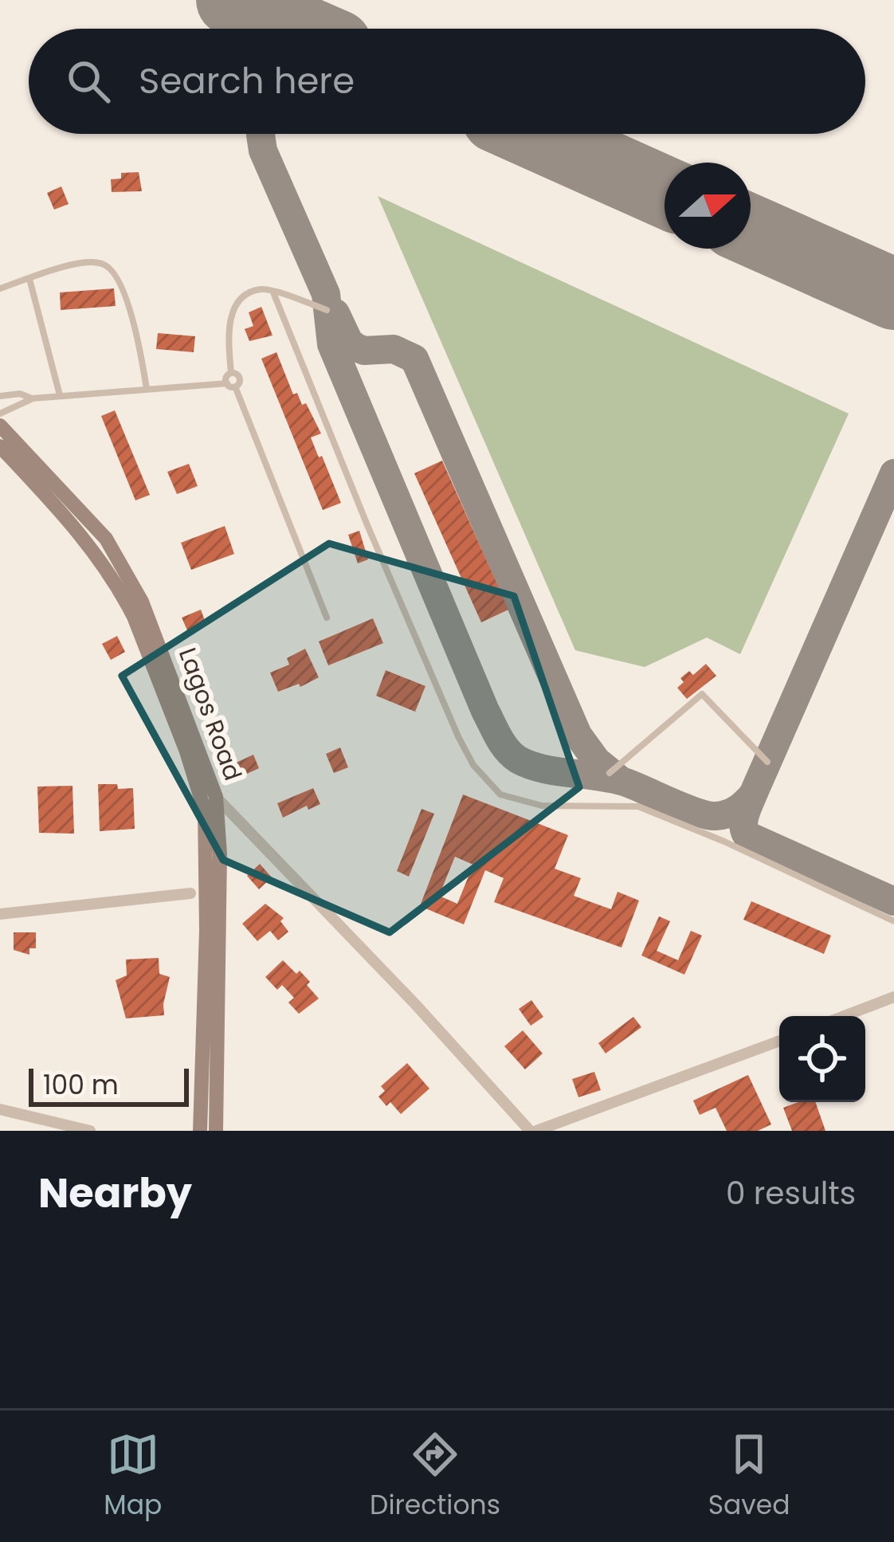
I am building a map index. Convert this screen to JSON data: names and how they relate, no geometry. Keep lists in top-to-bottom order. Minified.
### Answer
{"streets":{"main road":["Lagos Road"]},"scale_bar":"100 m","north":"right","page":{"search":"Search here","scale":"100 m","heading":["Nearby","0 results"],"nav":["Map","Directions","Saved"]}}
